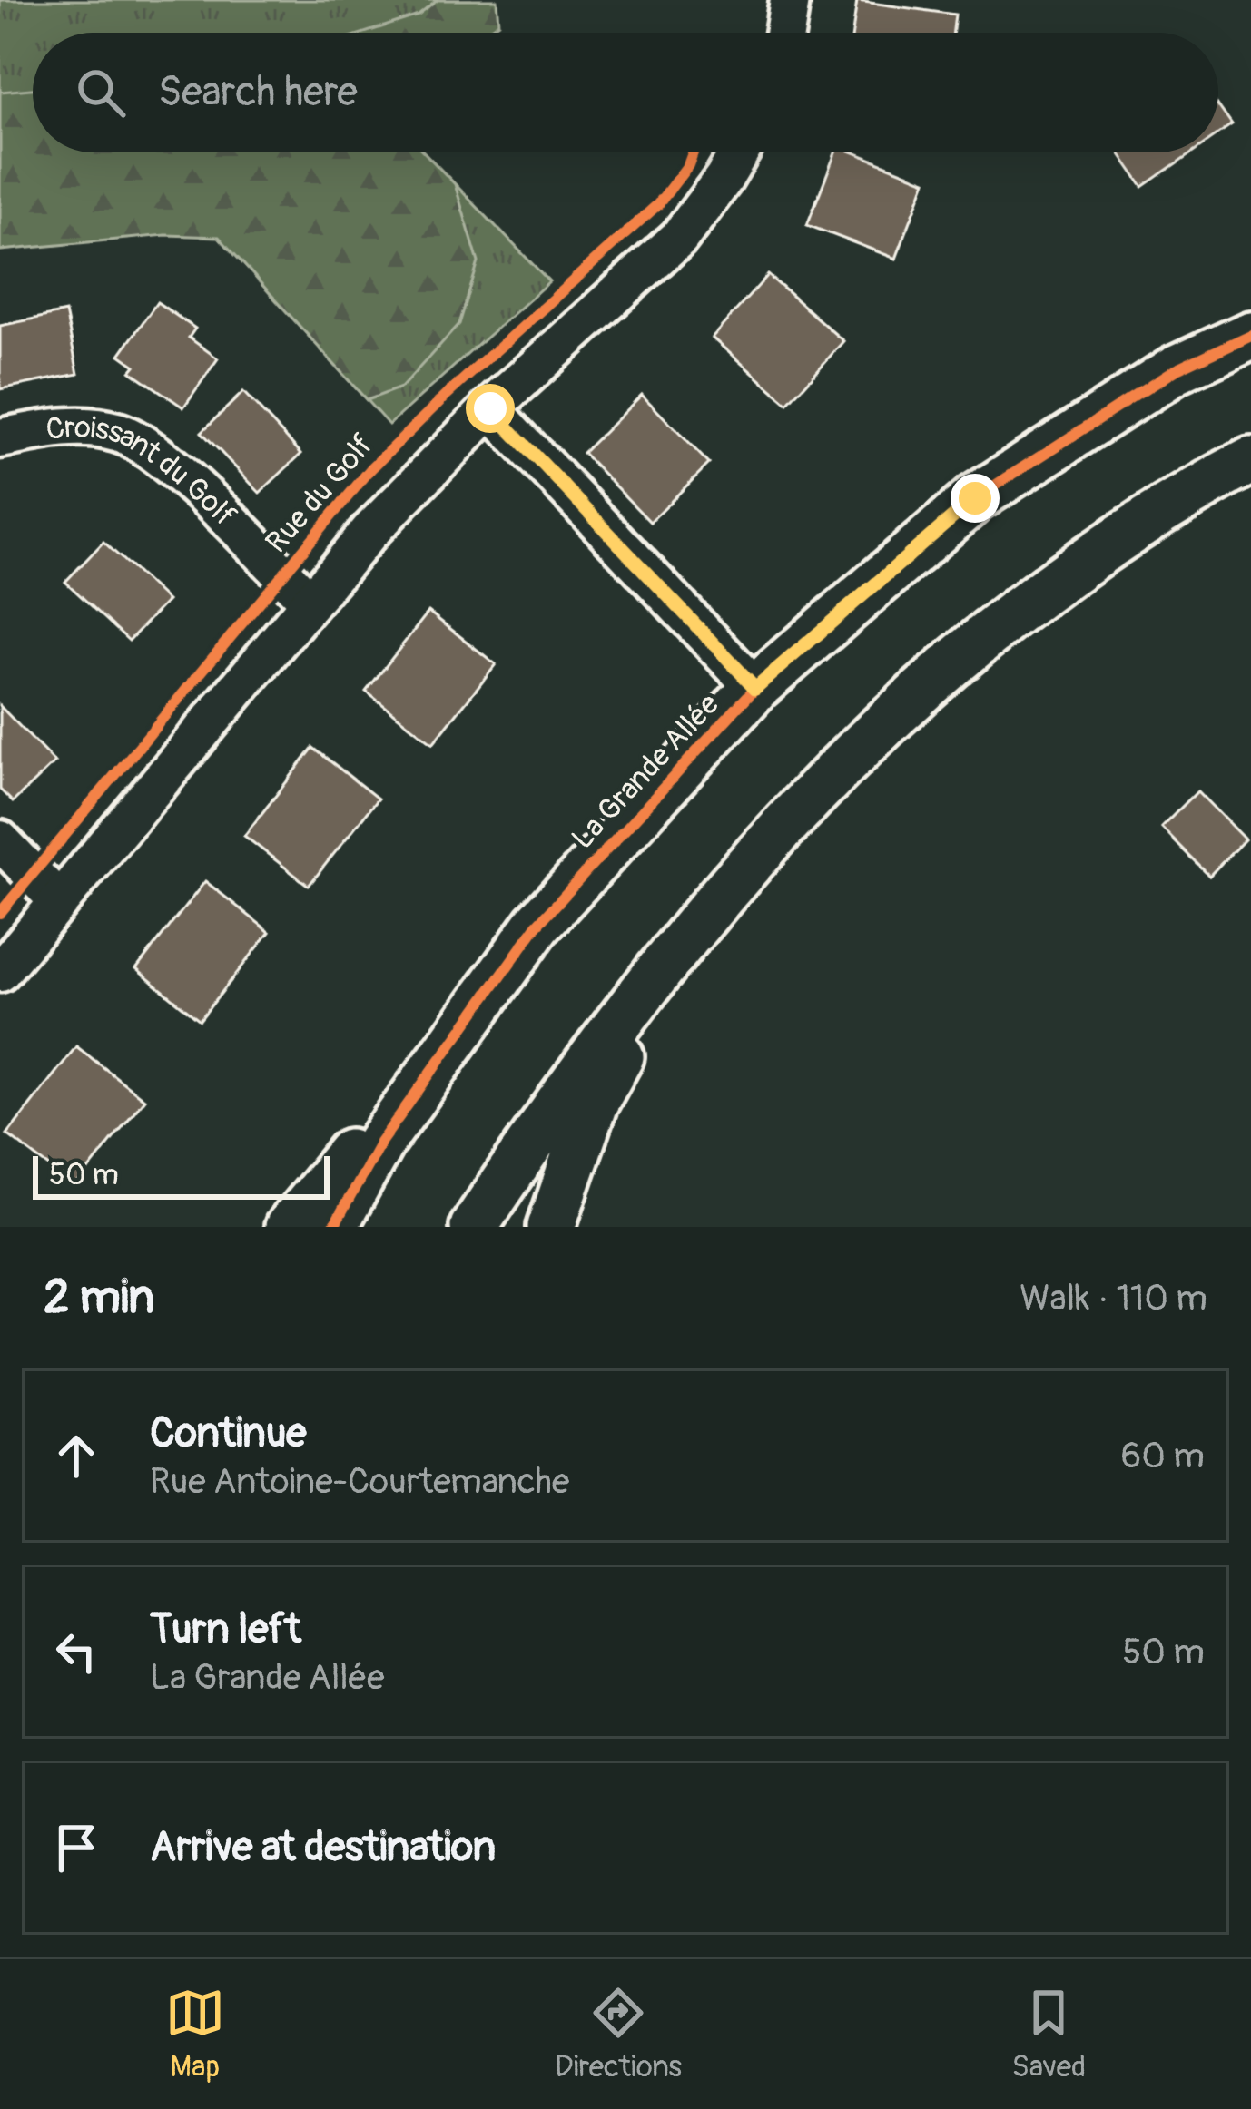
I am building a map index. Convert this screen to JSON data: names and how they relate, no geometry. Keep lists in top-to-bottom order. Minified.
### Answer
{"streets":{"street":["Croissant du Golf","Rue du Golf","La Grande Allée"]},"crossings":[["Croissant du Golf","Rue du Golf"]],"scale_bar":"50 m","page":{"search":"Search here","scale":"50 m","heading":["2 min","Walk · 110 m"],"list":[["Continue","Rue Antoine-Courtemanche","60 m"],["Turn left","La Grande Allée","50 m"],"Arrive at destination"],"nav":["Map","Directions","Saved"]}}
